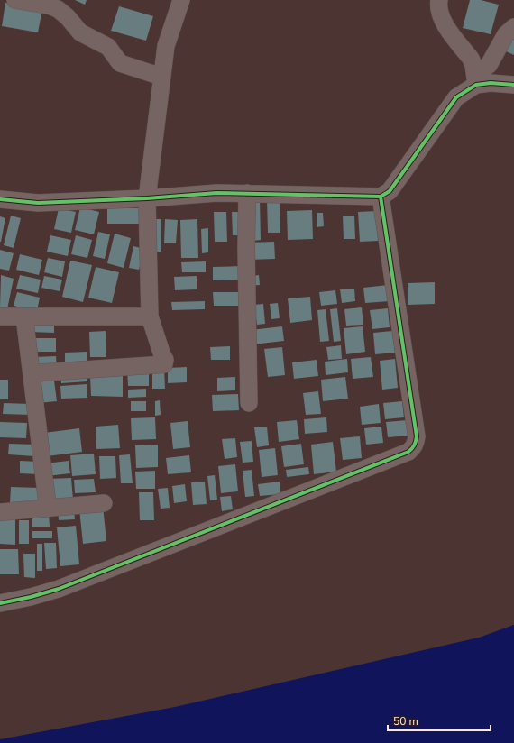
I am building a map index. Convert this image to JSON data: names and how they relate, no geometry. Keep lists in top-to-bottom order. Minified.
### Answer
{"scale_bar":"50 m"}
